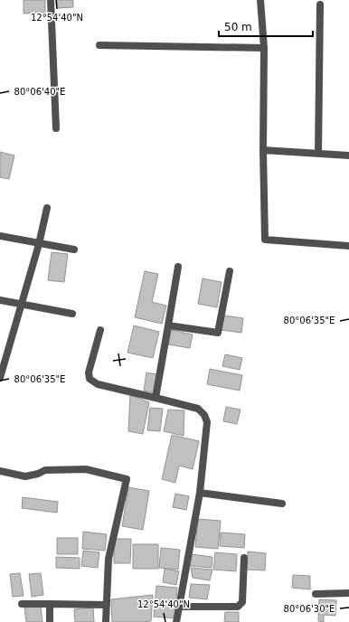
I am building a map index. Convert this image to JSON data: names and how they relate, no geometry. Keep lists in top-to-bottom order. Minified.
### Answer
{"scale_bar":"50 m","coordinates":["12°54'40\"N","80°06'40\"E","80°06'35\"E","80°06'30\"E"]}
